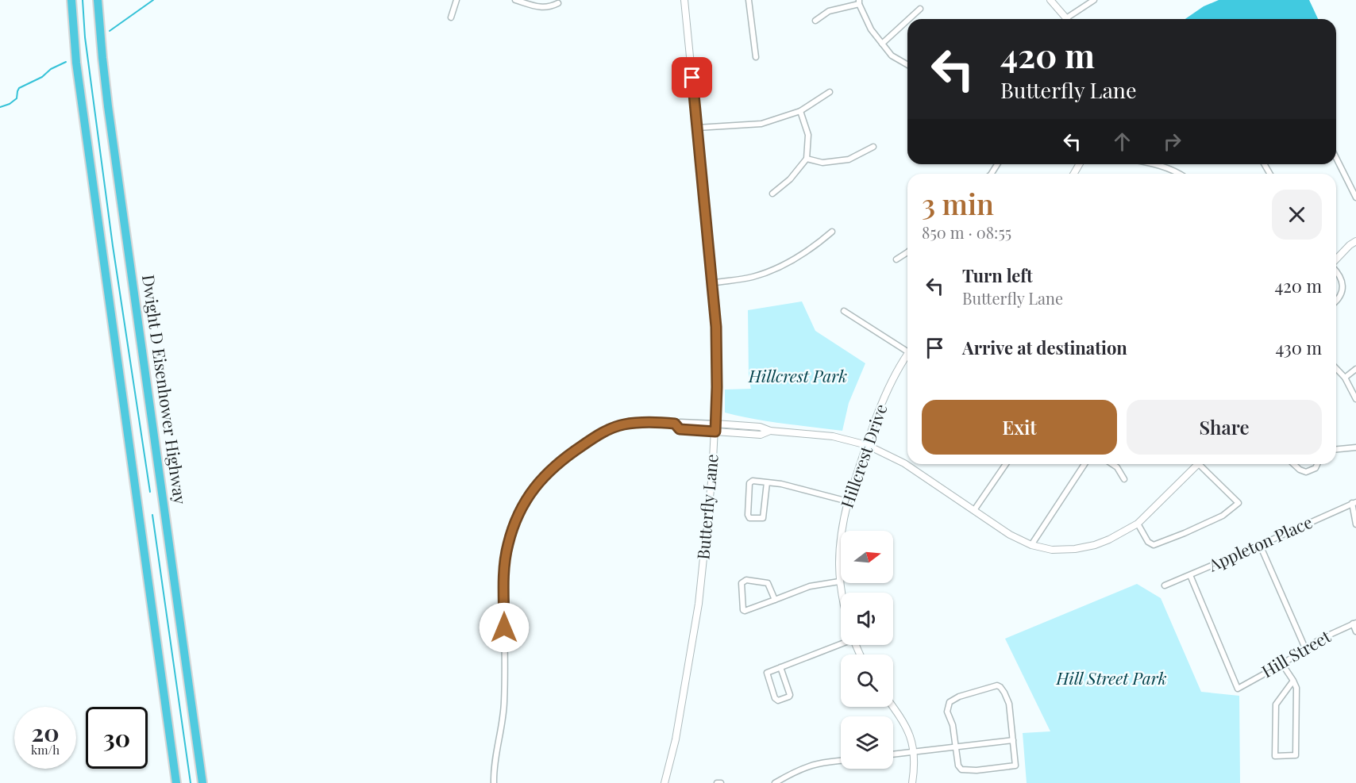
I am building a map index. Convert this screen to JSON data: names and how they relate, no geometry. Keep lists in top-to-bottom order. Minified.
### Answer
{"streets":{"highway":["Dwight D Eisenhower Highway"],"street":["Hillcrest Drive","Butterfly Lane","Appleton Place","Hill Street"]},"crossings":[["Appleton Place","Hill Street"]],"parks":["Hillcrest Park","Hill Street Park"],"north":"right","page":{"turn":["420 m","Butterfly Lane"],"heading":["3 min","850 m · 08:55"],"list":[{"name":"Turn left","note":"Butterfly Lane","value":"420 m"},{"name":"Arrive at destination","value":"430 m"}],"buttons":["Exit","Share"],"speed":"20 km/h","limit":"30"}}
